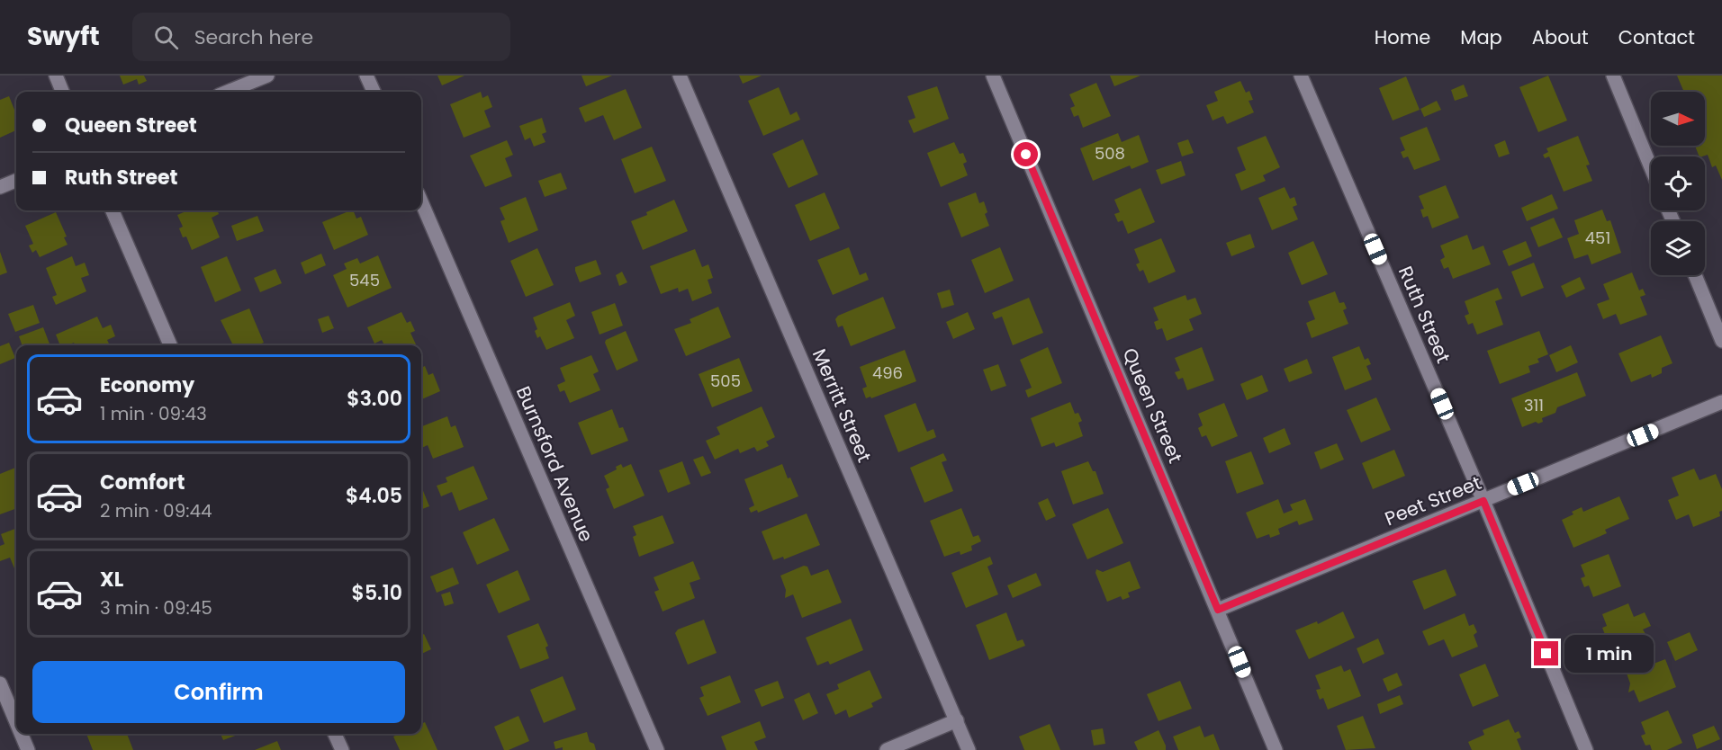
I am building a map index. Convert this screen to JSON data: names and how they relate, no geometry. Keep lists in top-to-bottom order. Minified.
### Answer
{"streets":{"street":["Ruth Street","Merritt Street","Queen Street","Burnsford Avenue","Peet Street"]},"crossings":[["Ruth Street","Peet Street"],["Queen Street","Peet Street"]],"house_numbers":["508","451","545","496","505","311"],"north":"right","page":{"header":"Swyft","search":"Search here","nav":["Home","Map","About","Contact"],"banner":["Queen Street","Ruth Street"],"list":[{"name":"Economy","note":"1 min · 09:43","value":"$3.00"},{"name":"Comfort","note":"2 min · 09:44","value":"$4.05"},{"name":"XL","note":"3 min · 09:45","value":"$5.10"}],"bubble":"1 min","buttons":"Confirm"}}
